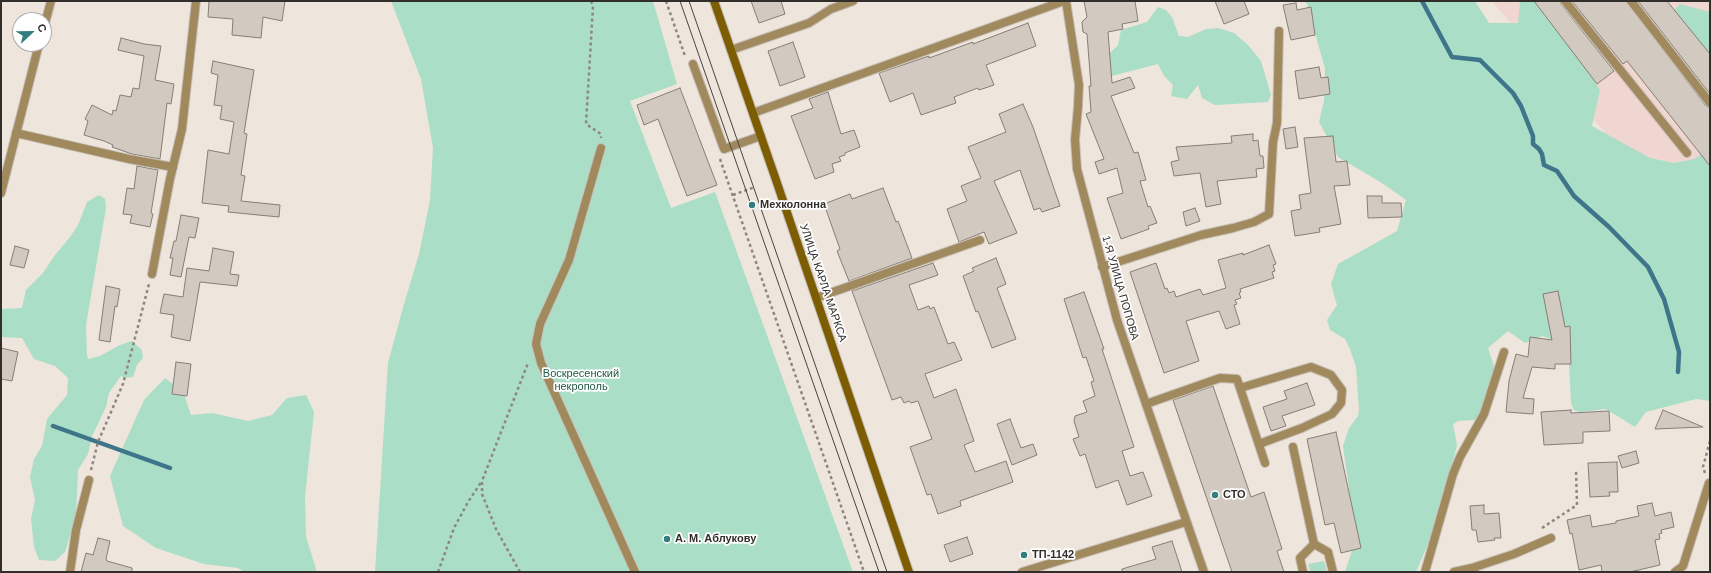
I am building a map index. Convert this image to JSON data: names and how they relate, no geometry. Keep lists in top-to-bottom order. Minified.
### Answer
{"streets":{"main road":["УЛИЦА КАРЛА МАРКСА"],"street":["1-Я УЛИЦА ПОПОВА"]},"parks":["Воскресенский некрополь"],"places":["Мехколонна","СТО","А. М. Аблукову","ТП-1142"],"north":"right"}
